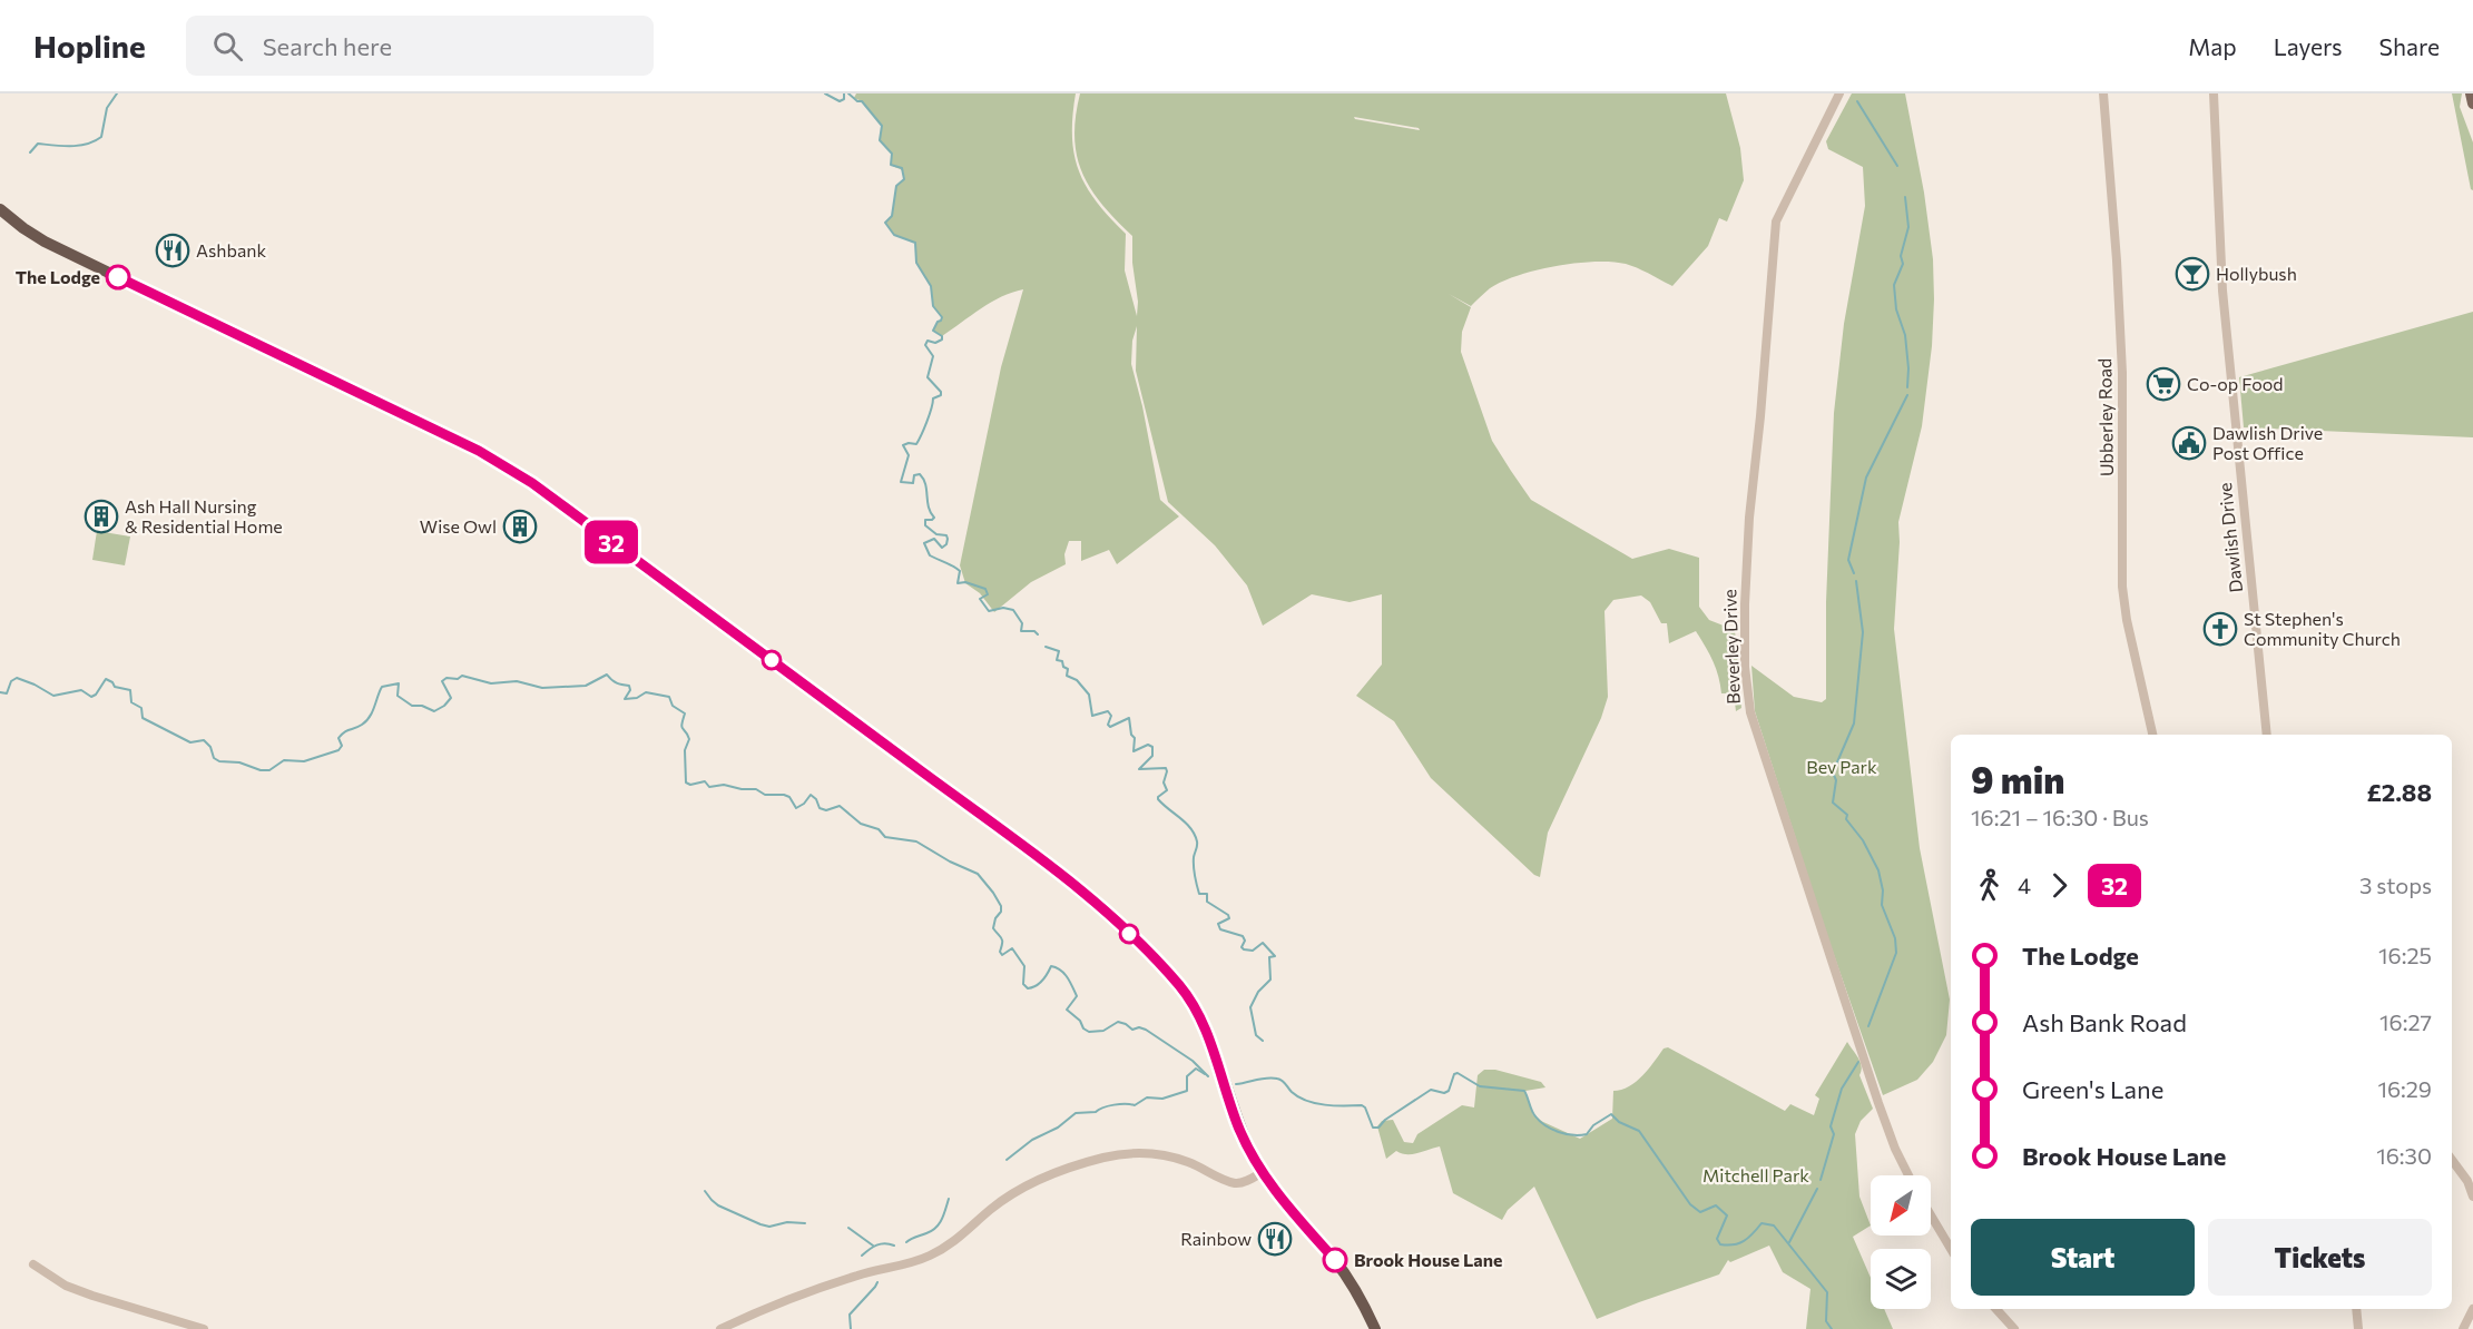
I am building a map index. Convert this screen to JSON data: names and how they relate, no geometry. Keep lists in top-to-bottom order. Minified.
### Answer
{"streets":{"street":["Ubberley Road","Dawlish Drive","Beverley Drive"]},"parks":["Bev Park","Mitchell Park"],"places":{"restaurant":["Ashbank","Rainbow"],"bar":["Hollybush"],"other":["The Lodge","Brook House Lane"],"supermarket":["Co-op Food"],"public building":["Dawlish Drive Post Office"],"building":["Ash Hall Nursing & Residential Home","Wise Owl"],"church":["St Stephen's Community Church"]},"lines":["bus line 32"],"north":"bottom left","page":{"header":"Hopline","search":"Search here","nav":["Map","Layers","Share"],"on_map":"32","heading":["9 min","16:21 – 16:30 · Bus","£2.88"],"legs":["4","32","3 stops"],"list":[{"name":"The Lodge","value":"16:25"},{"name":"Ash Bank Road","value":"16:27"},{"name":"Green's Lane","value":"16:29"},{"name":"Brook House Lane","value":"16:30"}],"buttons":["Start","Tickets"]}}
